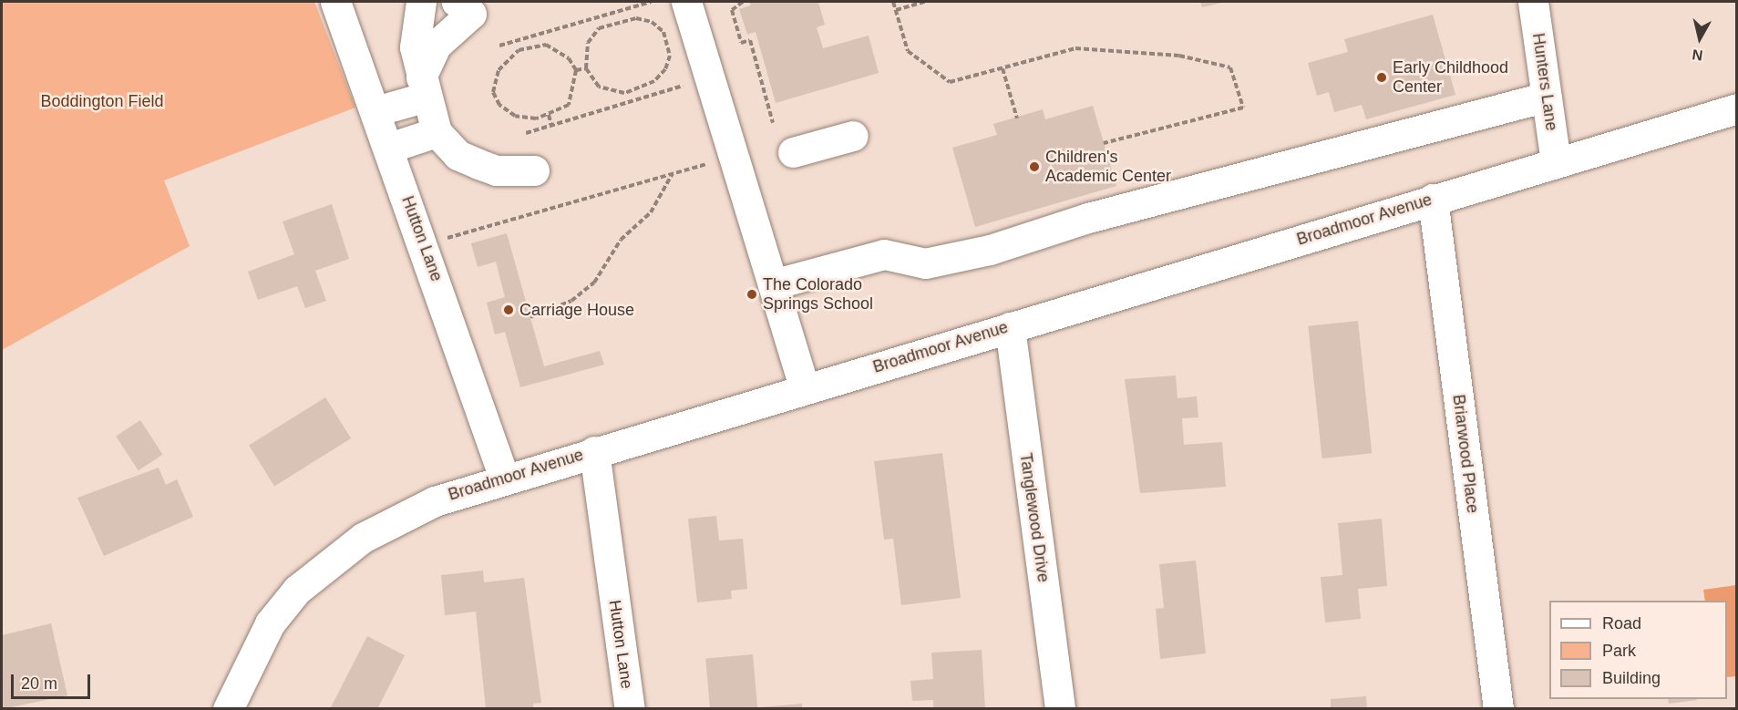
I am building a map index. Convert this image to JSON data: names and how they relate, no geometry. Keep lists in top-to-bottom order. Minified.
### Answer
{"streets":{"street":["Hunters Lane","Broadmoor Avenue","Hutton Lane","Briarwood Place","Tanglewood Drive"]},"crossings":[["Hunters Lane","Broadmoor Avenue"],["Broadmoor Avenue","Hutton Lane"],["Broadmoor Avenue","Briarwood Place"],["Broadmoor Avenue","Tanglewood Drive"]],"parks":["Boddington Field"],"places":["Early Childhood Center","Children's Academic Center","The Colorado Springs School","Carriage House"],"legend":["Road","Park","Building"],"scale_bar":"20 m","north":"bottom"}
